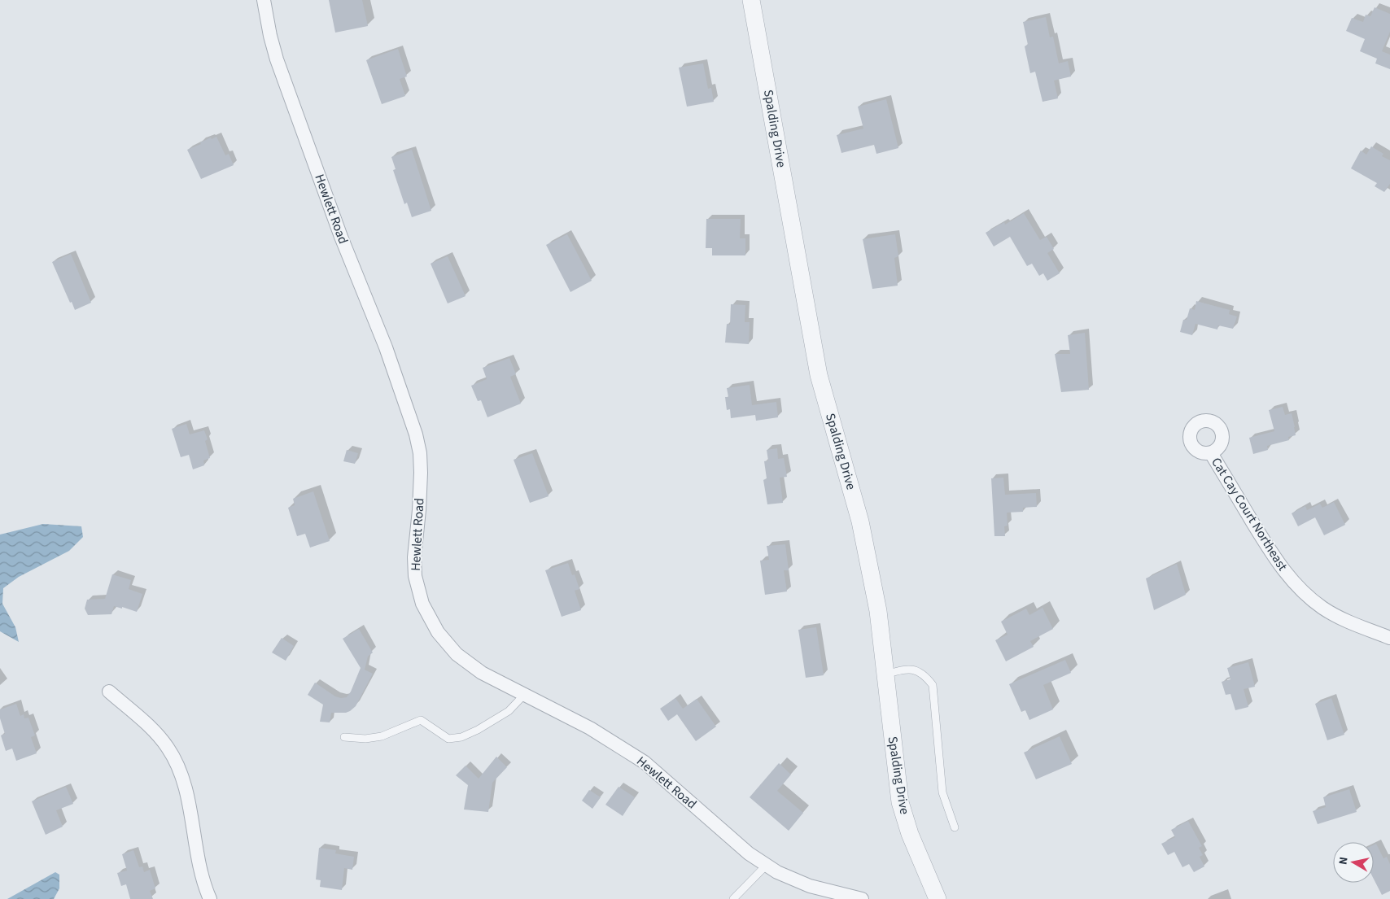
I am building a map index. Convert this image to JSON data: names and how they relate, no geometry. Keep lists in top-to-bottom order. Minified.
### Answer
{"streets":{"street":["Spalding Drive","Hewlett Road","Cat Cay Court Northeast"]},"north":"left"}
